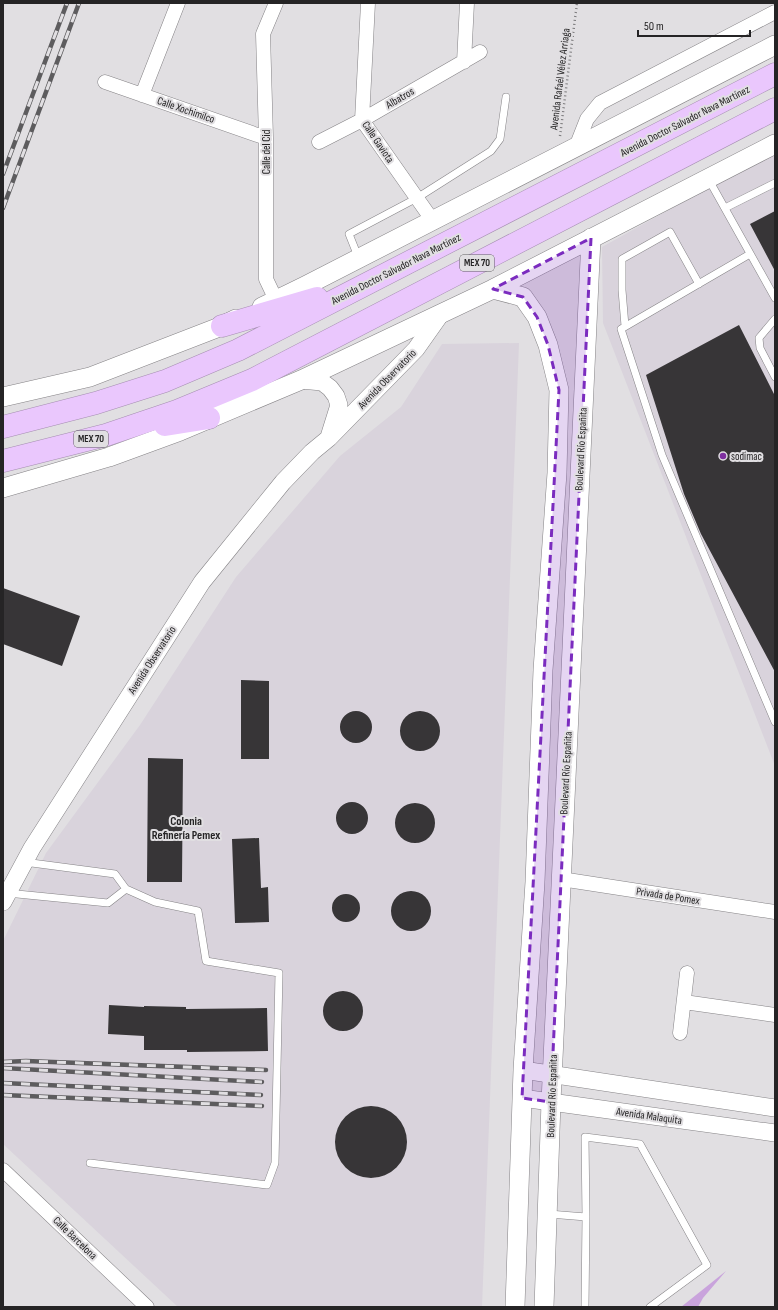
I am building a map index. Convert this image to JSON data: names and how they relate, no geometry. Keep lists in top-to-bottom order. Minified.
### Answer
{"streets":{"highway":["Avenida Doctor Salvador Nava Martínez","MEX 70"],"main road":["Boulevard Río Españita"],"street":["Albatros","Calle Xochimilco","Calle Gaviota","Calle del Cid","Avenida Observatorio","Privada de Pomex","Avenida Malaquita","Calle Barcelona"],"path":["Avenida Rafaél Vélez Arriaga"]},"crossings":[["Albatros","Calle Gaviota"],["Calle Xochimilco","Calle del Cid"],["Boulevard Río Españita","Privada de Pomex"],["Boulevard Río Españita","Avenida Malaquita"]],"districts":["Colonia Refinería Pemex"],"places":["sodimac"],"scale_bar":"50 m"}
